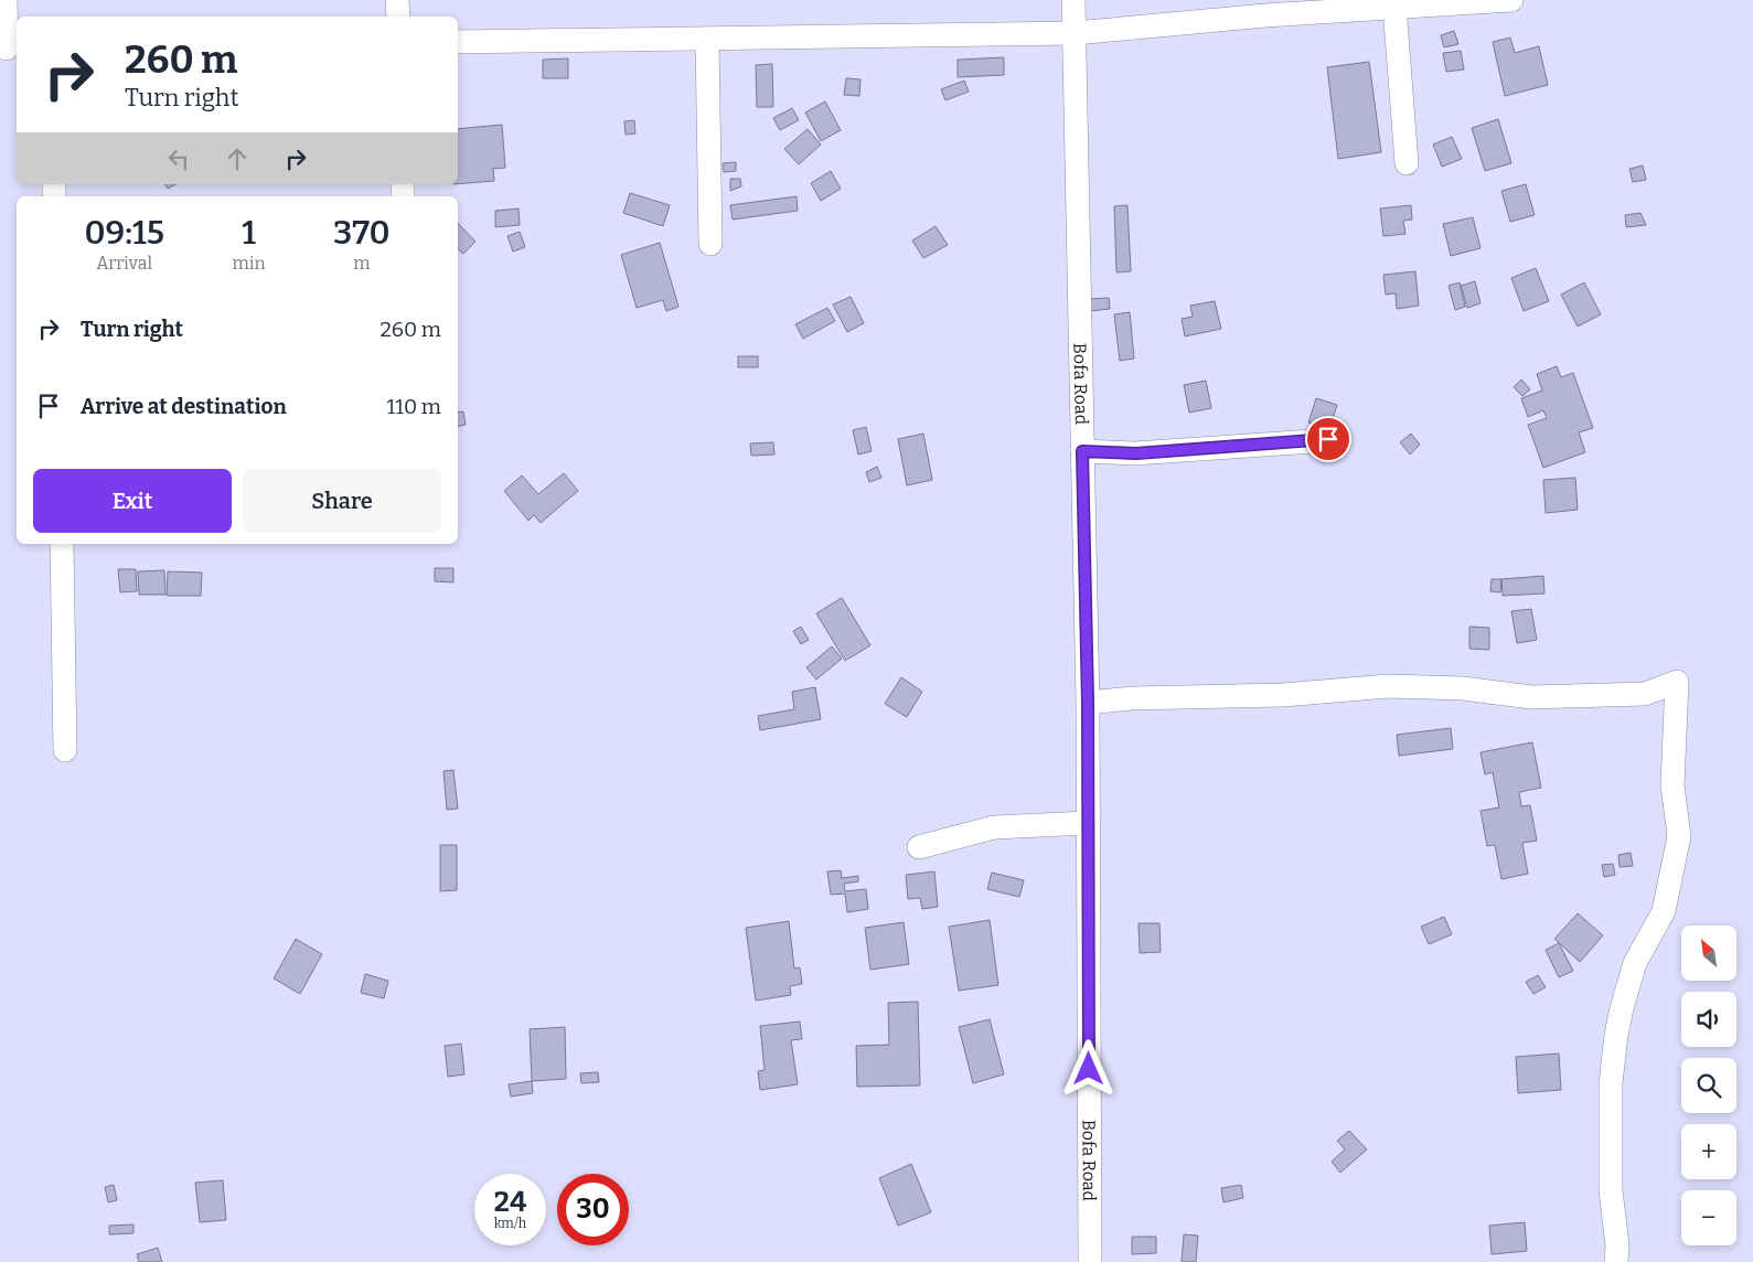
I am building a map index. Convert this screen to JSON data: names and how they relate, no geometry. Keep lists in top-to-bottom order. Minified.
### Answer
{"streets":{"street":["Bofa Road"]},"north":"top left","page":{"turn":["260 m","Turn right"],"eta":["09:15","Arrival","1","min","370","m"],"list":[{"name":"Turn right","value":"260 m"},{"name":"Arrive at destination","value":"110 m"}],"buttons":["Exit","Share"],"map_buttons":["+","−"],"speed":"24 km/h","limit":"30"}}
